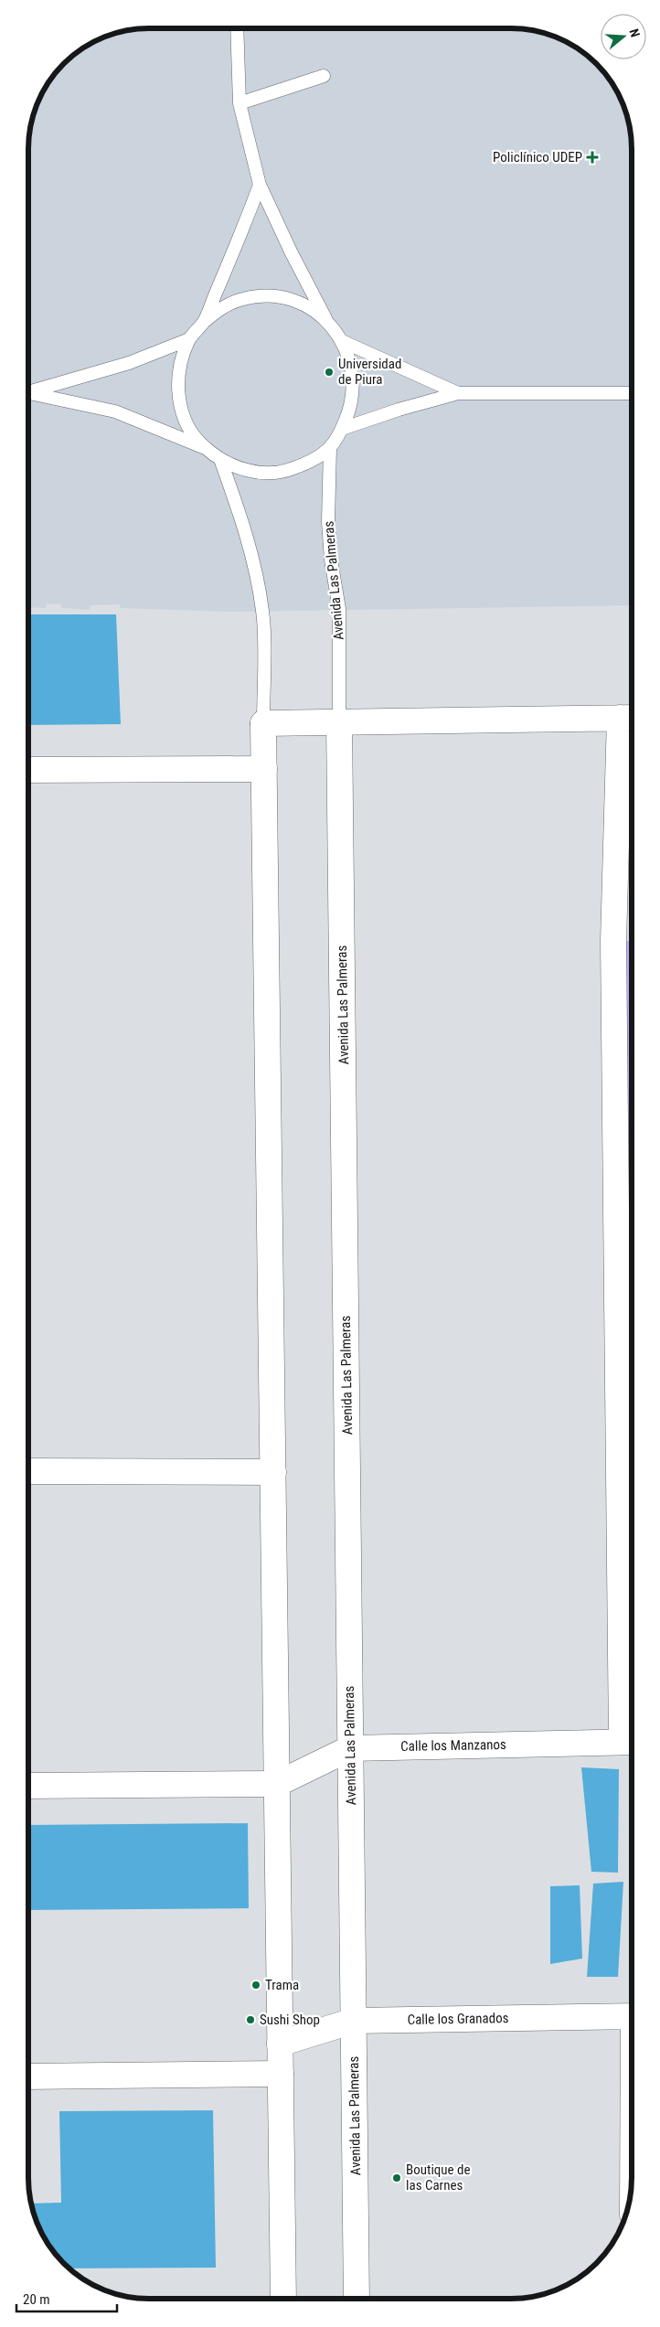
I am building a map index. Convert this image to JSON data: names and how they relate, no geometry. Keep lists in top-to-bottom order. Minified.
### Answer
{"streets":{"street":["Avenida Las Palmeras","Calle los Manzanos","Calle los Granados"]},"crossings":[["Avenida Las Palmeras","Calle los Manzanos"],["Avenida Las Palmeras","Calle los Granados"]],"places":{"health":["Policlínico UDEP"],"other":["Universidad de Piura","Trama","Sushi Shop","Boutique de las Carnes"]},"scale_bar":"20 m","north":"right"}
